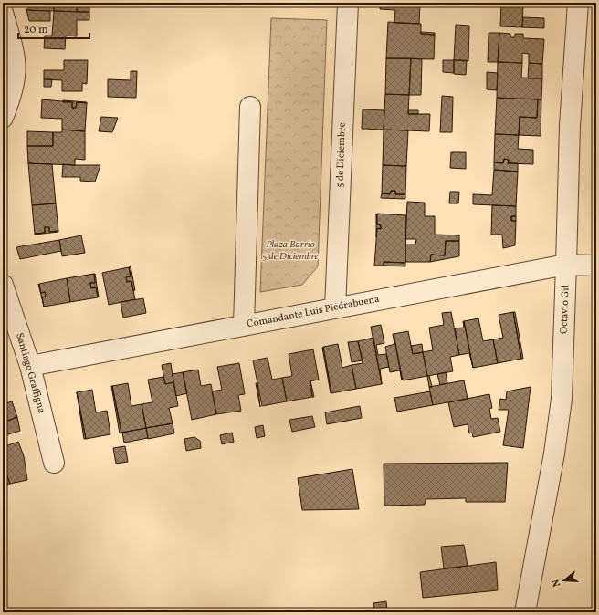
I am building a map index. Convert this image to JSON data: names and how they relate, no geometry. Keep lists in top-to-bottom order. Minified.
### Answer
{"streets":{"street":["5 de Diciembre","Octavio Gil","Comandante Luis Piedrabuena","Santiago Graffigna"]},"crossings":[["5 de Diciembre","Comandante Luis Piedrabuena"],["Octavio Gil","Comandante Luis Piedrabuena"],["Comandante Luis Piedrabuena","Santiago Graffigna"]],"parks":["Plaza Barrio 5 de Diciembre"],"scale_bar":"20 m","north":"left"}
